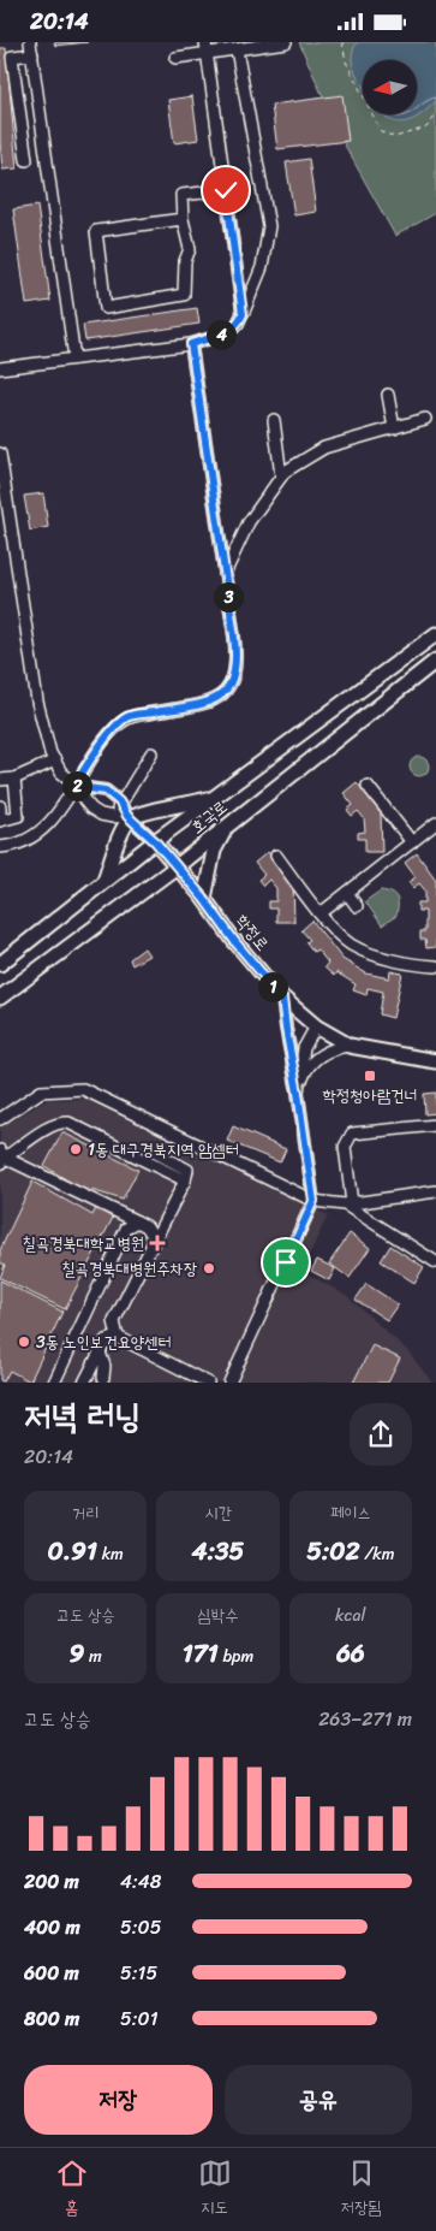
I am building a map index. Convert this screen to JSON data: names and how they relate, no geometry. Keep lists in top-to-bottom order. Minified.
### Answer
{"streets":{"main road":["호국로","학정로"]},"crossings":[["호국로","학정로"]],"places":{"transit":["학정청아람건너"],"other":["1동 대구경북지역 암셈터","칠곡경북대병원주차장","3동 노인보건요양센터"],"health":["칠곡경북대학교병원"]},"north":"left","page":{"status":"20:14","pins":["4","3","2","1"],"heading":["저녁 러닝","20:14"],"stats":[["거리","0.91 km"],["시간","4:35"],["페이스","5:02 /km"],["고도 상승","9 m"],["심박수","171 bpm"],["kcal","66"]],"chart":["고도 상승","263–271 m"],"list":[{"name":"200 m","note":"4:48"},{"name":"400 m","note":"5:05"},{"name":"600 m","note":"5:15"},{"name":"800 m","note":"5:01"}],"buttons":["저장","공유"],"tabs":["홈","지도","저장됨"]}}
